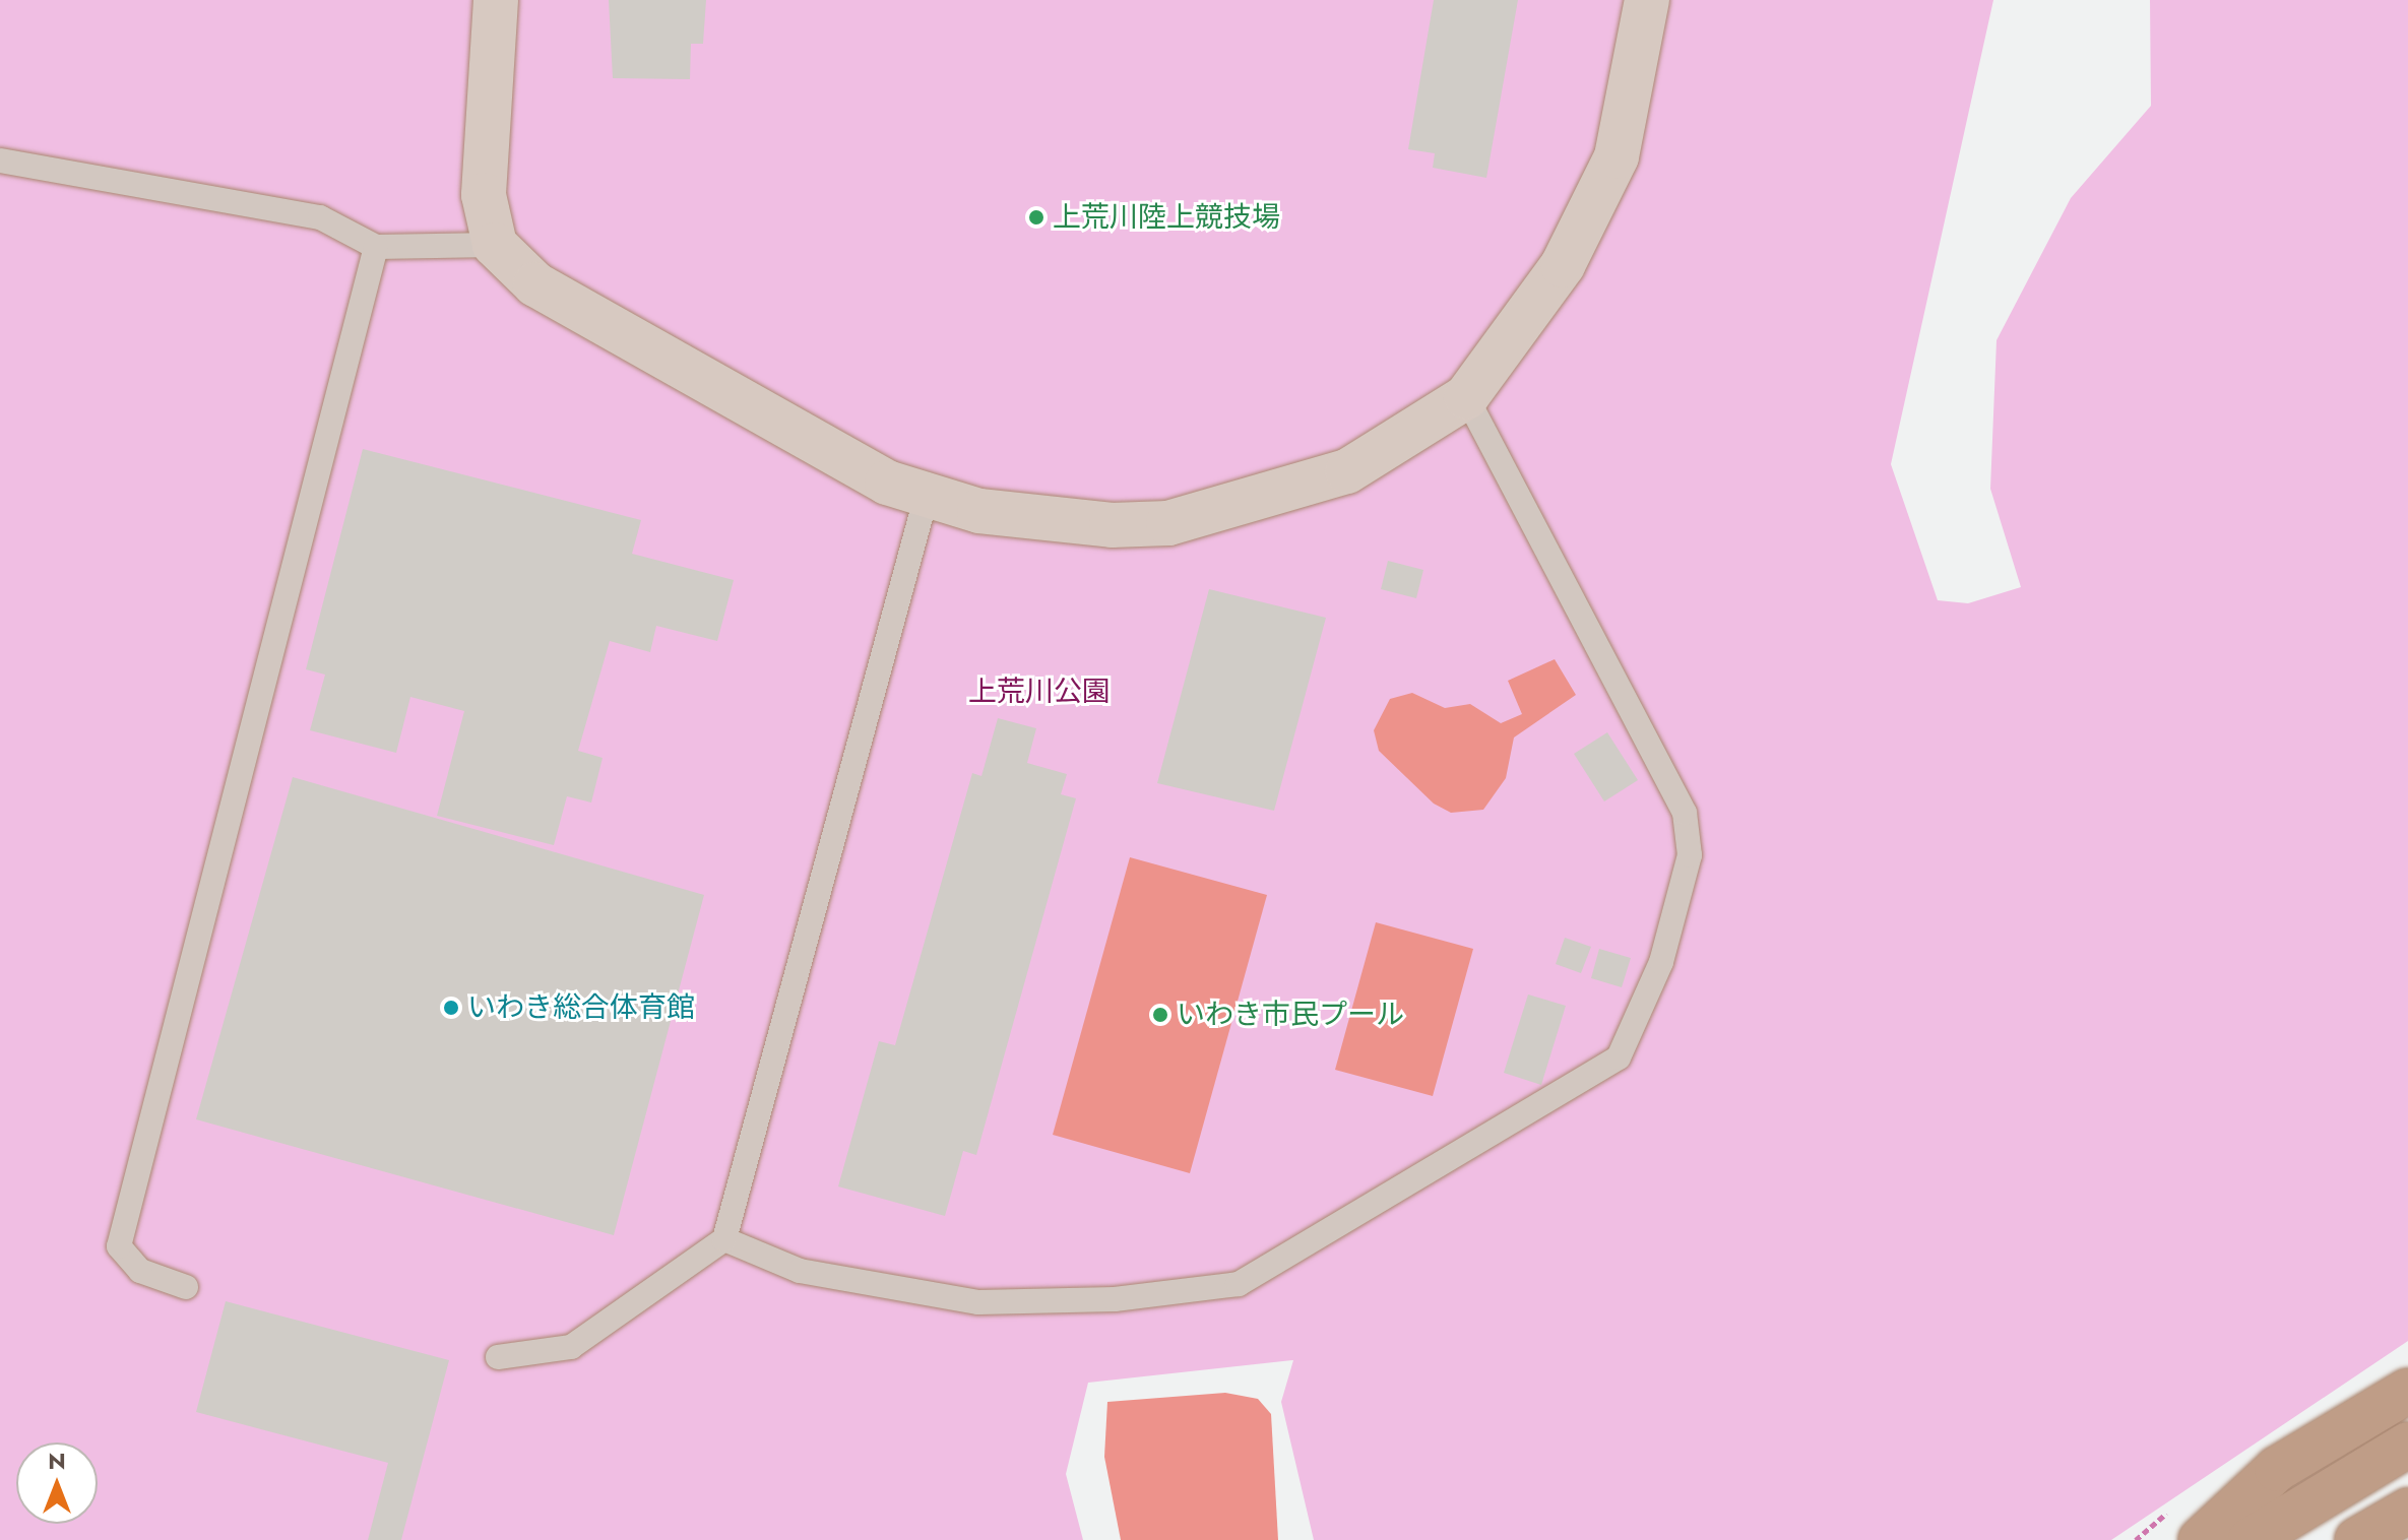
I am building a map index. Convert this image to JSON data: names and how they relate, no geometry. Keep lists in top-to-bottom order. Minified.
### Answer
{"parks":["上荒川公園"],"places":["上荒川陸上競技場","いわき総合体育館","いわき市民プール"],"north":"top"}
